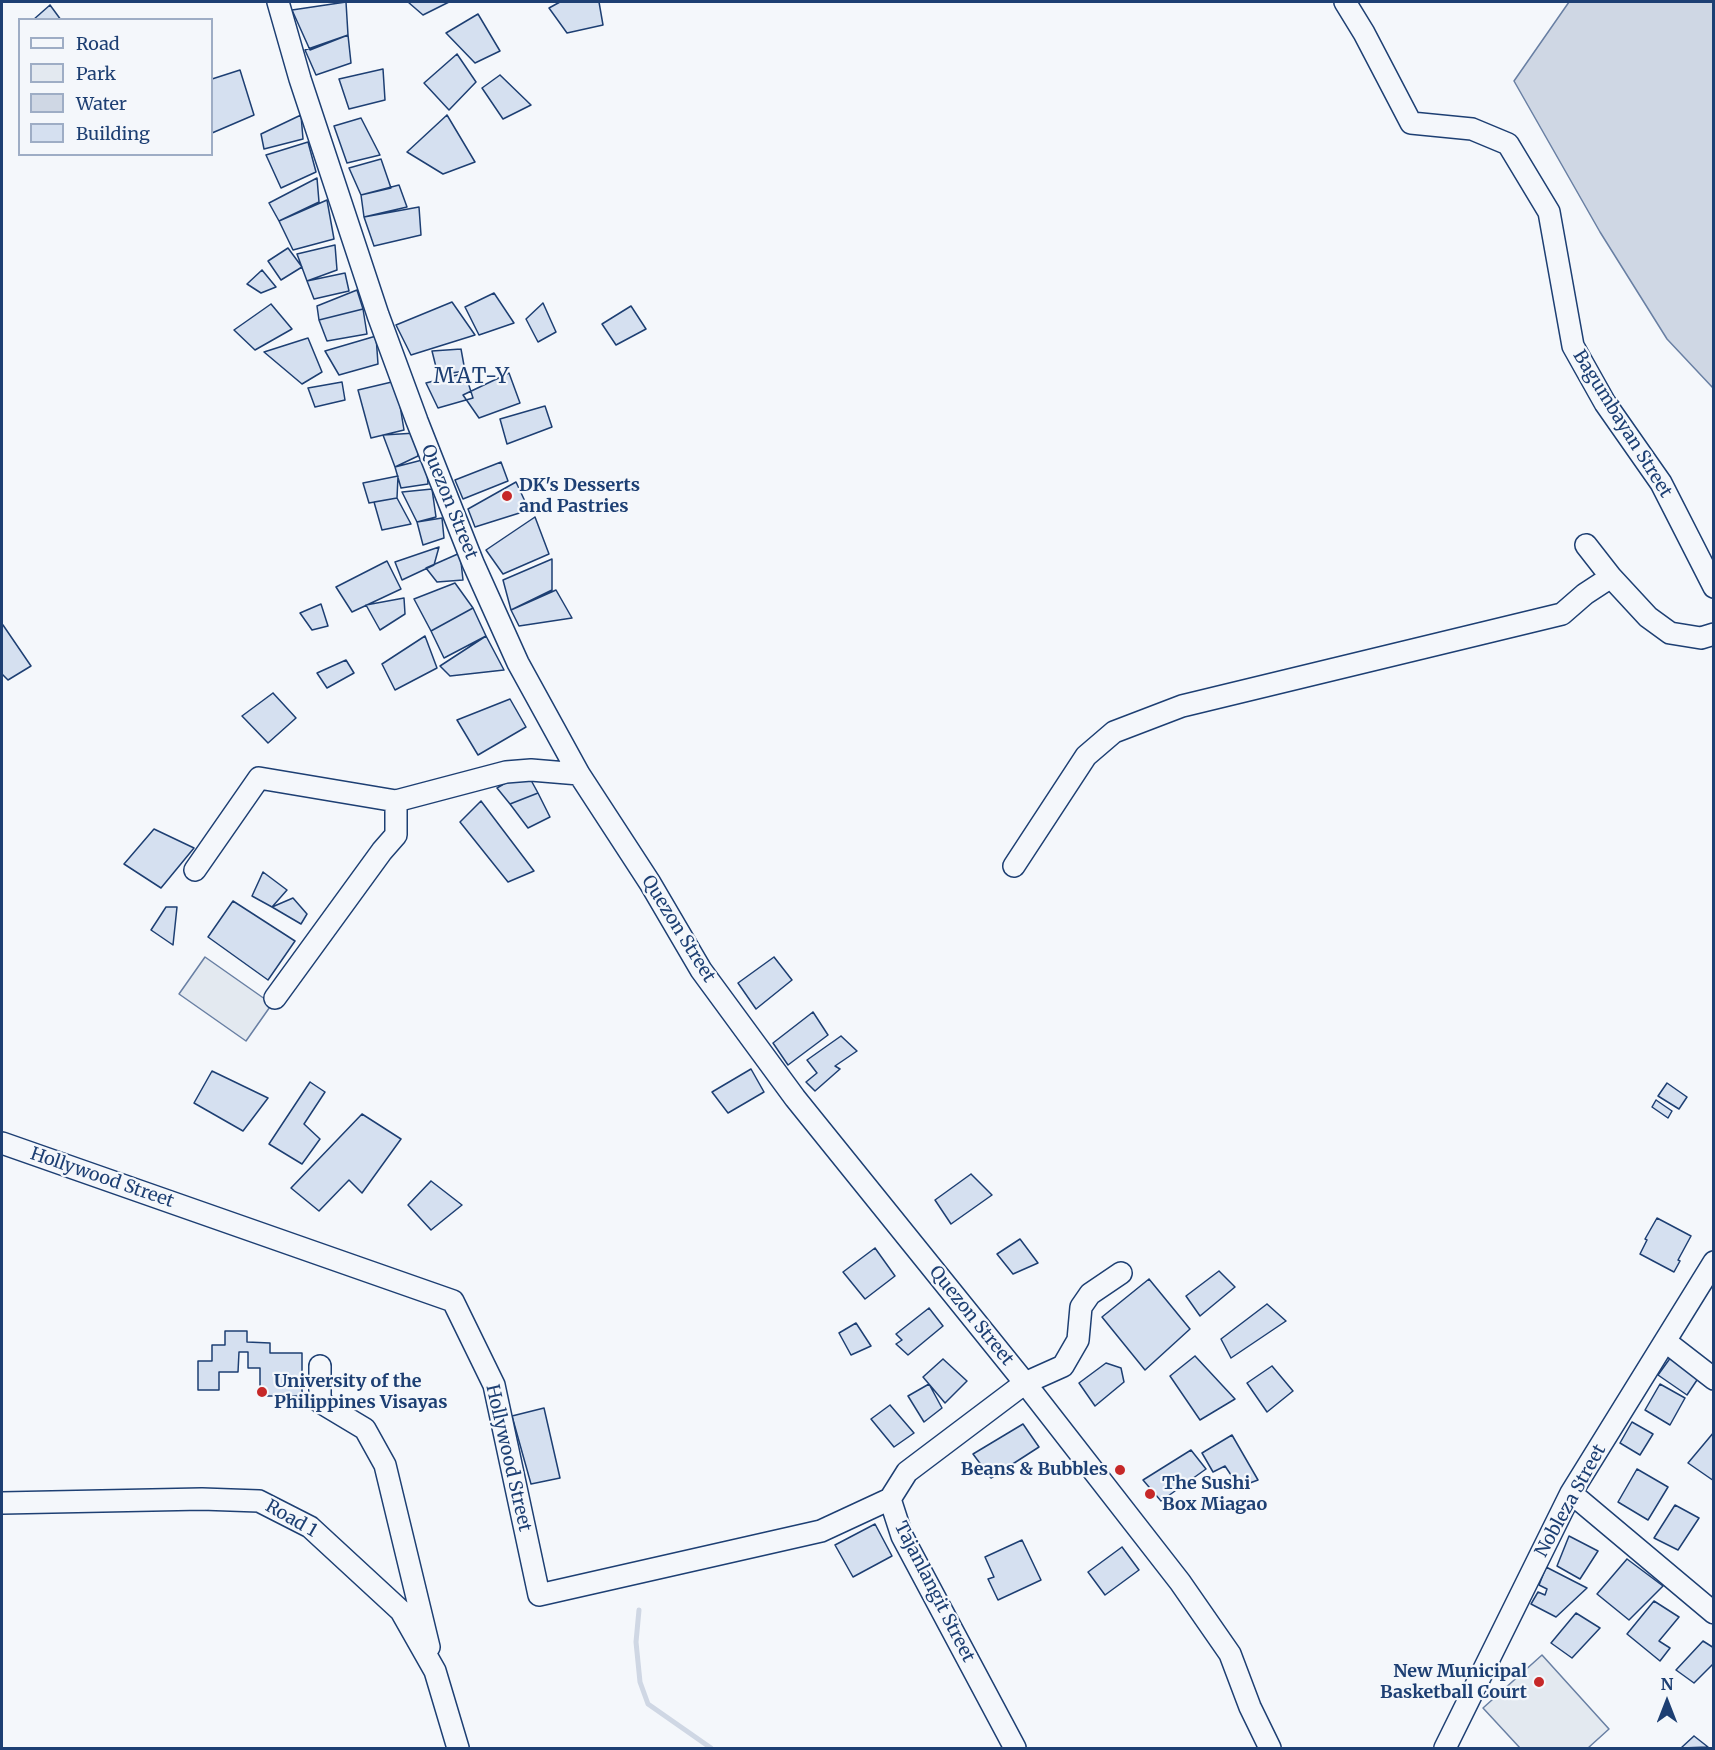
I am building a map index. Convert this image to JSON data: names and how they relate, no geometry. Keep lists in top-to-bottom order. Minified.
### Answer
{"streets":{"street":["Bagumbayan Street","Quezon Street","Hollywood Street","Nobleza Street","Road 1","Tajanlangit Street"]},"crossings":[["Quezon Street","Tajanlangit Street"],["Hollywood Street","Tajanlangit Street"]],"districts":["MAT-Y"],"places":["DK's Desserts and Pastries","University of the Philippines Visayas","Beans & Bubbles","The Sushi Box Miagao","New Municipal Basketball Court"],"legend":["Road","Park","Water","Building"],"north":"top"}
